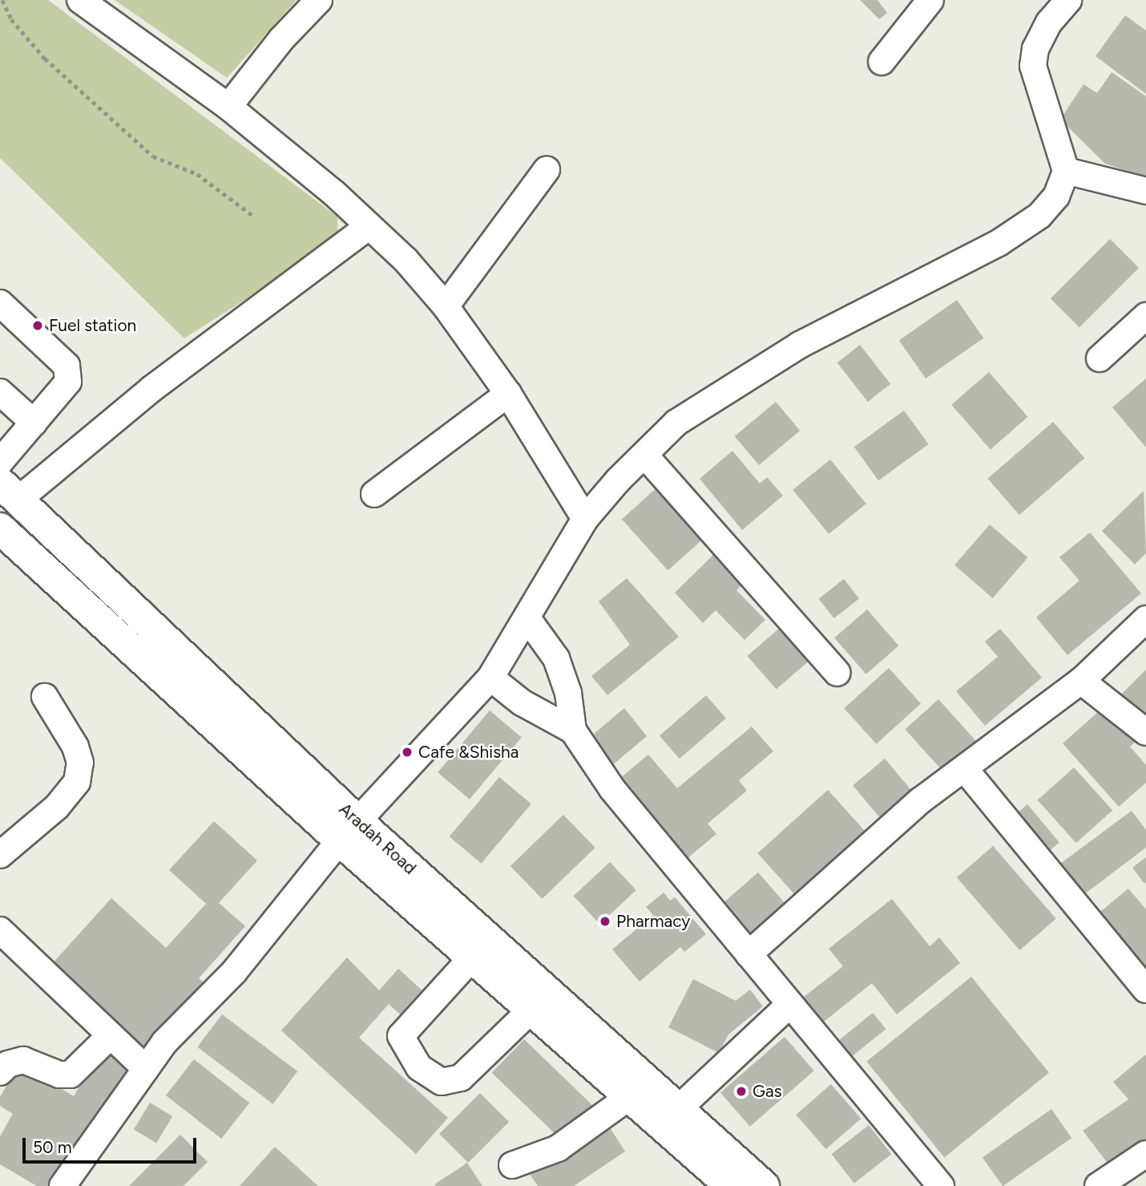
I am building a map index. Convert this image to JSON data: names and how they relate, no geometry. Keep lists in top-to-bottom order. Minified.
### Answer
{"streets":{"main road":["Aradah Road"]},"places":["Fuel station","Cafe &Shisha","Pharmacy","Gas"],"scale_bar":"50 m"}
